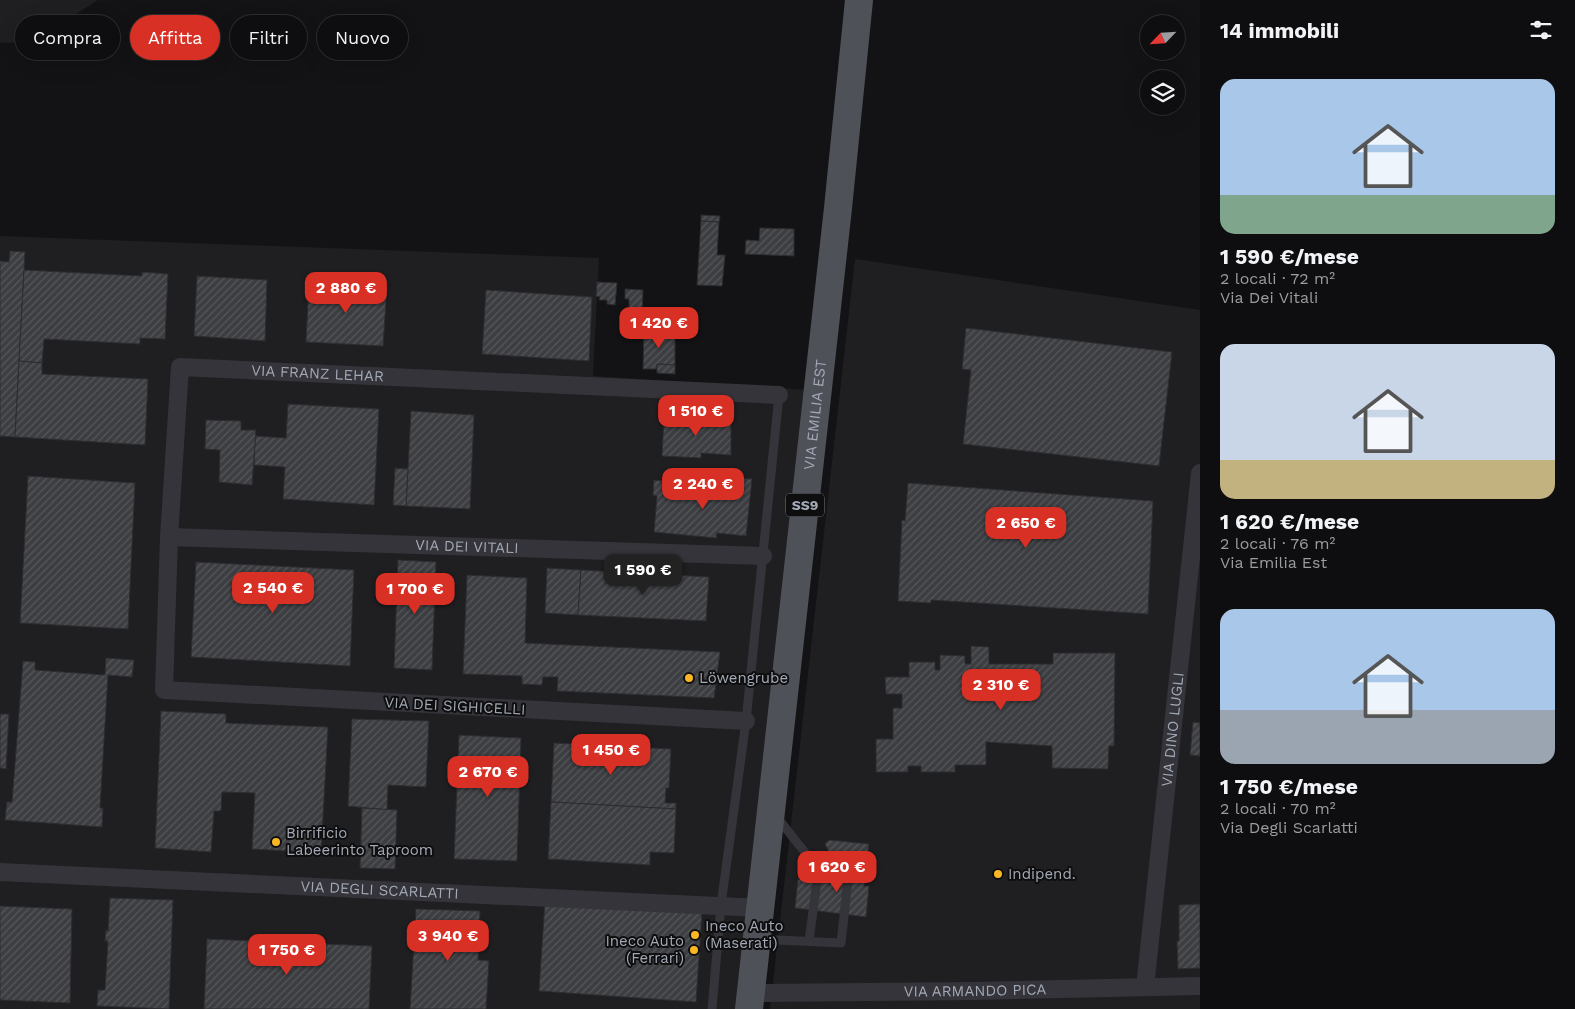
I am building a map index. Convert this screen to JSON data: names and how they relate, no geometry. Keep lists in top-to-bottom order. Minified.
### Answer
{"streets":{"main road":["VIA EMILIA EST","SS9"],"street":["VIA FRANZ LEHAR","VIA DEI VITALI","VIA DEI SIGHICELLI","VIA DINO LUGLI","VIA DEGLI SCARLATTI","VIA ARMANDO PICA"]},"crossings":[["VIA FRANZ LEHAR","VIA DEI VITALI"],["VIA FRANZ LEHAR","VIA DEI SIGHICELLI"],["VIA EMILIA EST","VIA DEGLI SCARLATTI"],["VIA EMILIA EST","VIA ARMANDO PICA"],["VIA DINO LUGLI","VIA ARMANDO PICA"]],"places":["Löwengrube","Birrificio Labeerinto Taproom","Indipend.","Ineco Auto (Maserati)","Ineco Auto (Ferrari)"],"north":"bottom left","page":{"heading":"14 immobili","chip":["Compra","Affitta","Filtri","Nuovo"],"list":[{"name":"1 590 €/mese","note":"2 locali · 72 m² · Via Dei Vitali"},{"name":"1 620 €/mese","note":"2 locali · 76 m² · Via Emilia Est"},{"name":"1 750 €/mese","note":"2 locali · 70 m² · Via Degli Scarlatti"}],"price":["2 880 €","1 420 €","1 510 €","2 240 €","2 650 €","1 590 €","2 540 €","1 700 €","2 310 €","1 450 €","2 670 €","1 620 €","3 940 €","1 750 €"]}}
